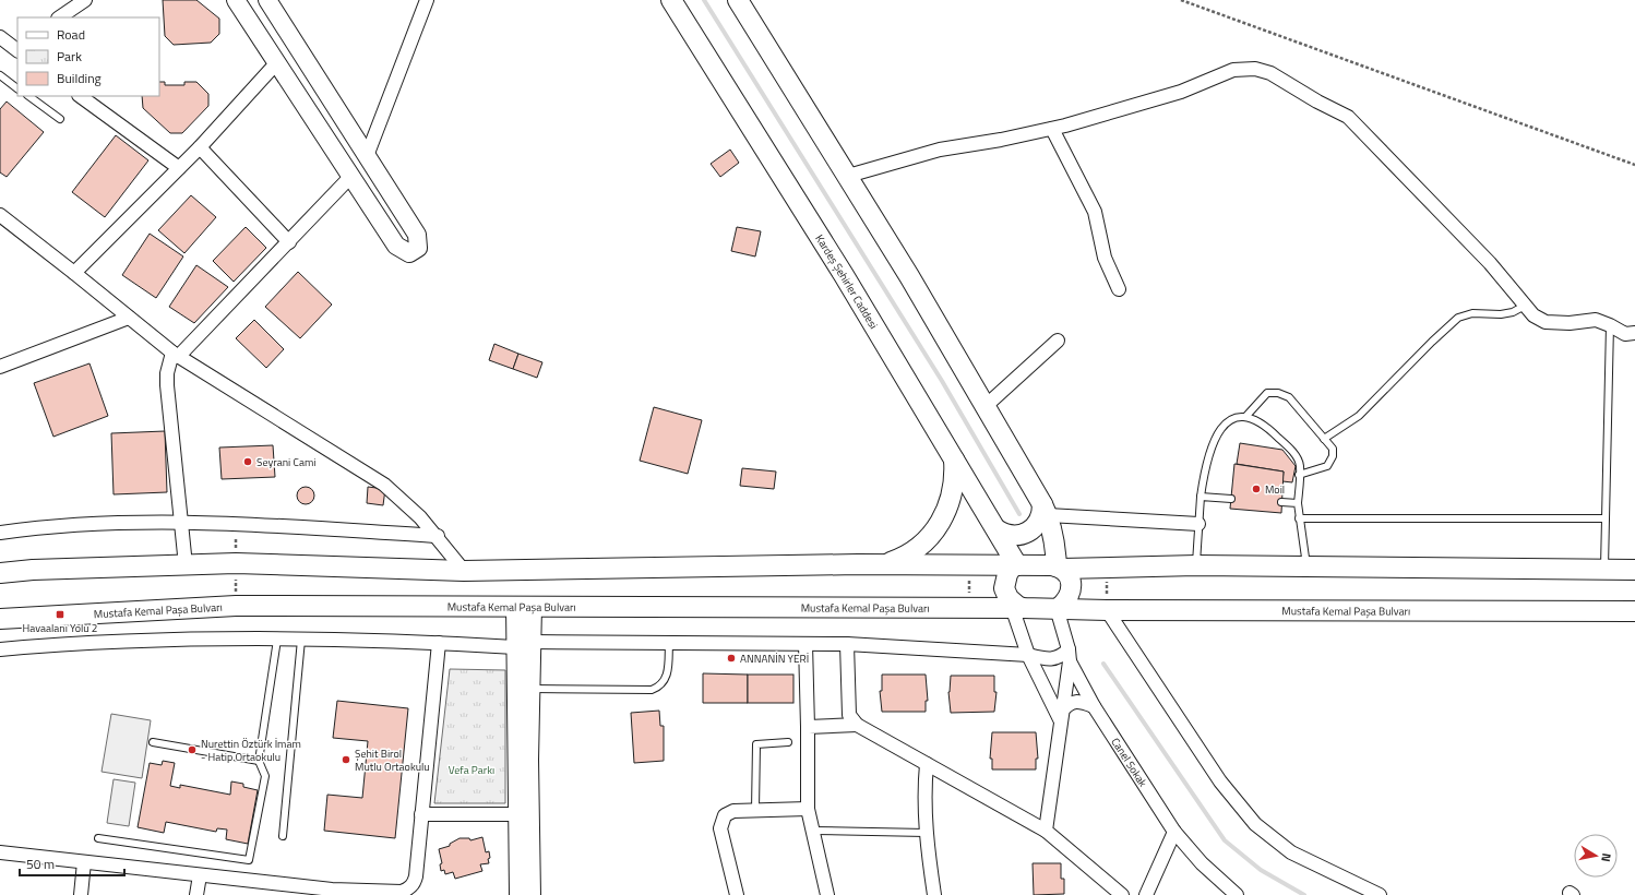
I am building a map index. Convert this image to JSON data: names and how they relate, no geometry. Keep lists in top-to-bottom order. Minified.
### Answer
{"streets":{"main road":["Kardeş Şehirler Caddesi","Mustafa Kemal Paşa Bulvarı"],"street":["Canel Sokak"]},"crossings":[["Kardeş Şehirler Caddesi","Mustafa Kemal Paşa Bulvarı"],["Kardeş Şehirler Caddesi","Canel Sokak"],["Mustafa Kemal Paşa Bulvarı","Canel Sokak"]],"parks":["Vefa Parkı"],"places":{"other":["Seyrani Cami","Moil","ANNANİN YERİ","Nurettin Öztürk İmam - Hatip Ortaokulu","Şehit Birol Mutlu Ortaokulu"],"transit":["Havaalanı Yolu 2"]},"legend":["Road","Park","Building"],"scale_bar":"50 m","north":"right"}
